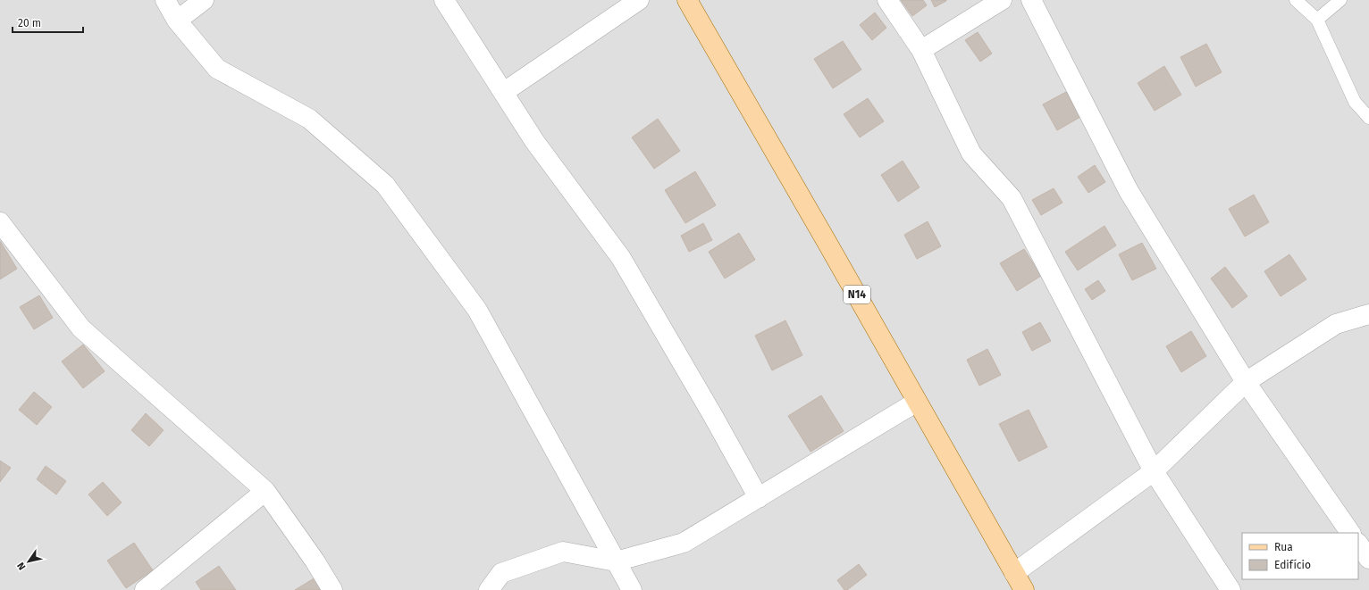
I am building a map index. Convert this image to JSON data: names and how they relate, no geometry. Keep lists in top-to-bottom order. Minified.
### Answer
{"streets":{"main road":["N14"]},"legend":["Rua","Edifício"],"scale_bar":"20 m","north":"bottom left"}
